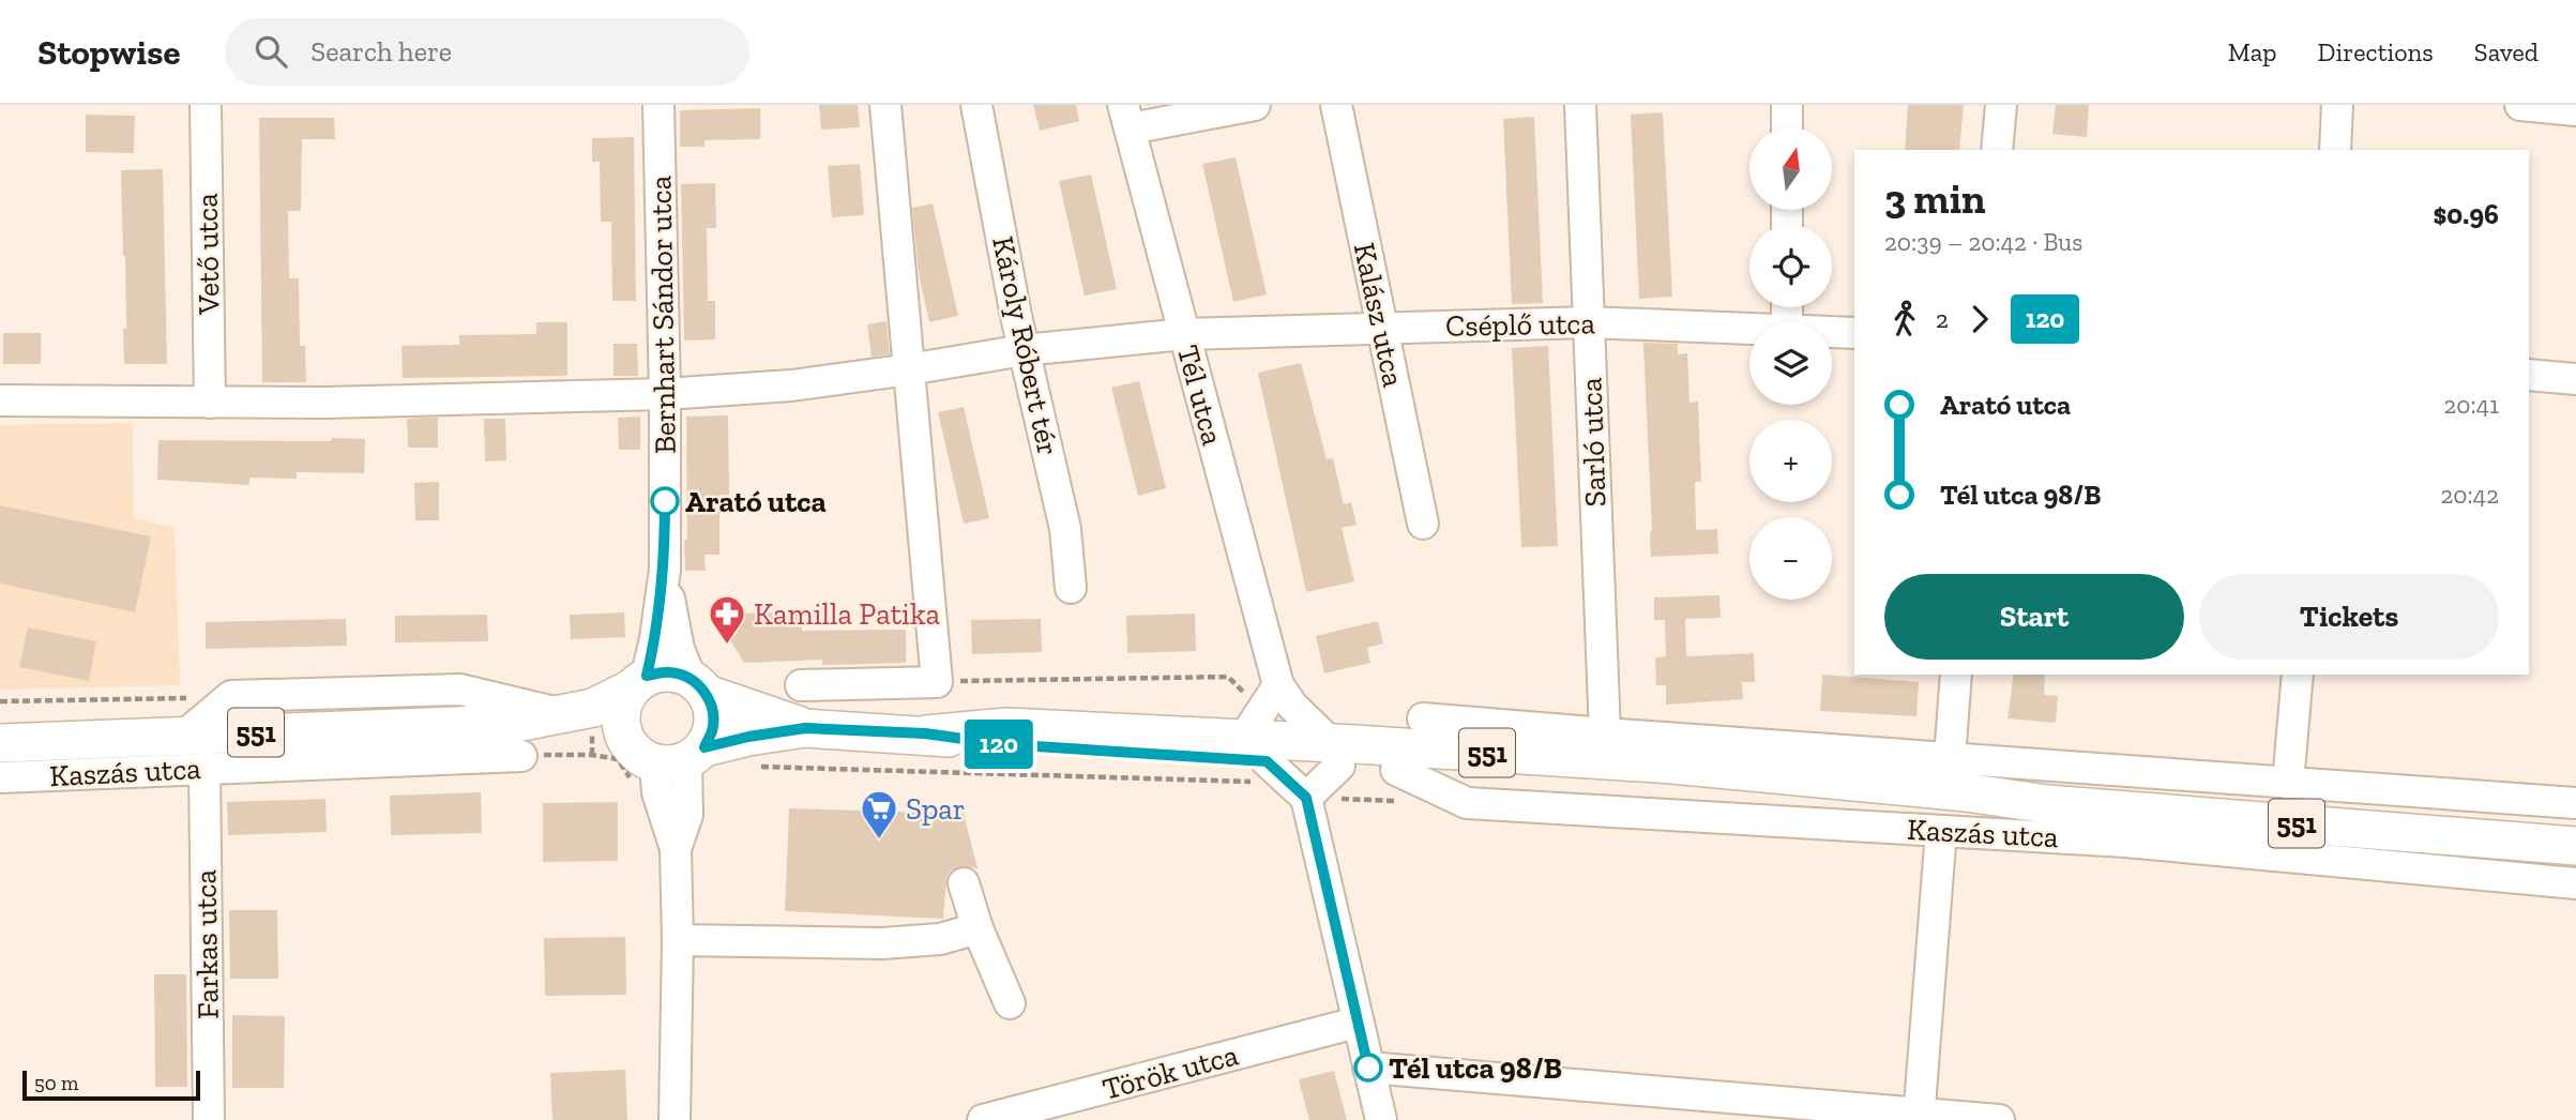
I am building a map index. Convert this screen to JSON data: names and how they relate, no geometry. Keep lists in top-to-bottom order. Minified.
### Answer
{"streets":{"main road":["551"],"street":["Vető utca","Bernhart Sándor utca","Kalász utca","Cséplő utca","Károly Róbert tér","Tél utca","Sarló utca","Kaszás utca","Farkas utca","Török utca"]},"crossings":[["Bernhart Sándor utca","551"],["Kalász utca","Cséplő utca"],["Cséplő utca","Tél utca"],["Cséplő utca","Sarló utca"],["Tél utca","551"],["551","Kaszás utca"],["Kaszás utca","Farkas utca"]],"places":{"other":["Arató utca","Tél utca 98/B"],"pharmacy":["Kamilla Patika"],"supermarket":["Spar"]},"lines":["bus line 120"],"scale_bar":"50 m","north":"top","page":{"header":"Stopwise","search":"Search here","nav":["Map","Directions","Saved"],"on_map":"120","map_buttons":["+","−"],"heading":["3 min","20:39 – 20:42 · Bus","$0.96"],"legs":["2","120"],"list":[{"name":"Arató utca","value":"20:41"},{"name":"Tél utca 98/B","value":"20:42"}],"buttons":["Start","Tickets"],"scale":"50 m"}}
